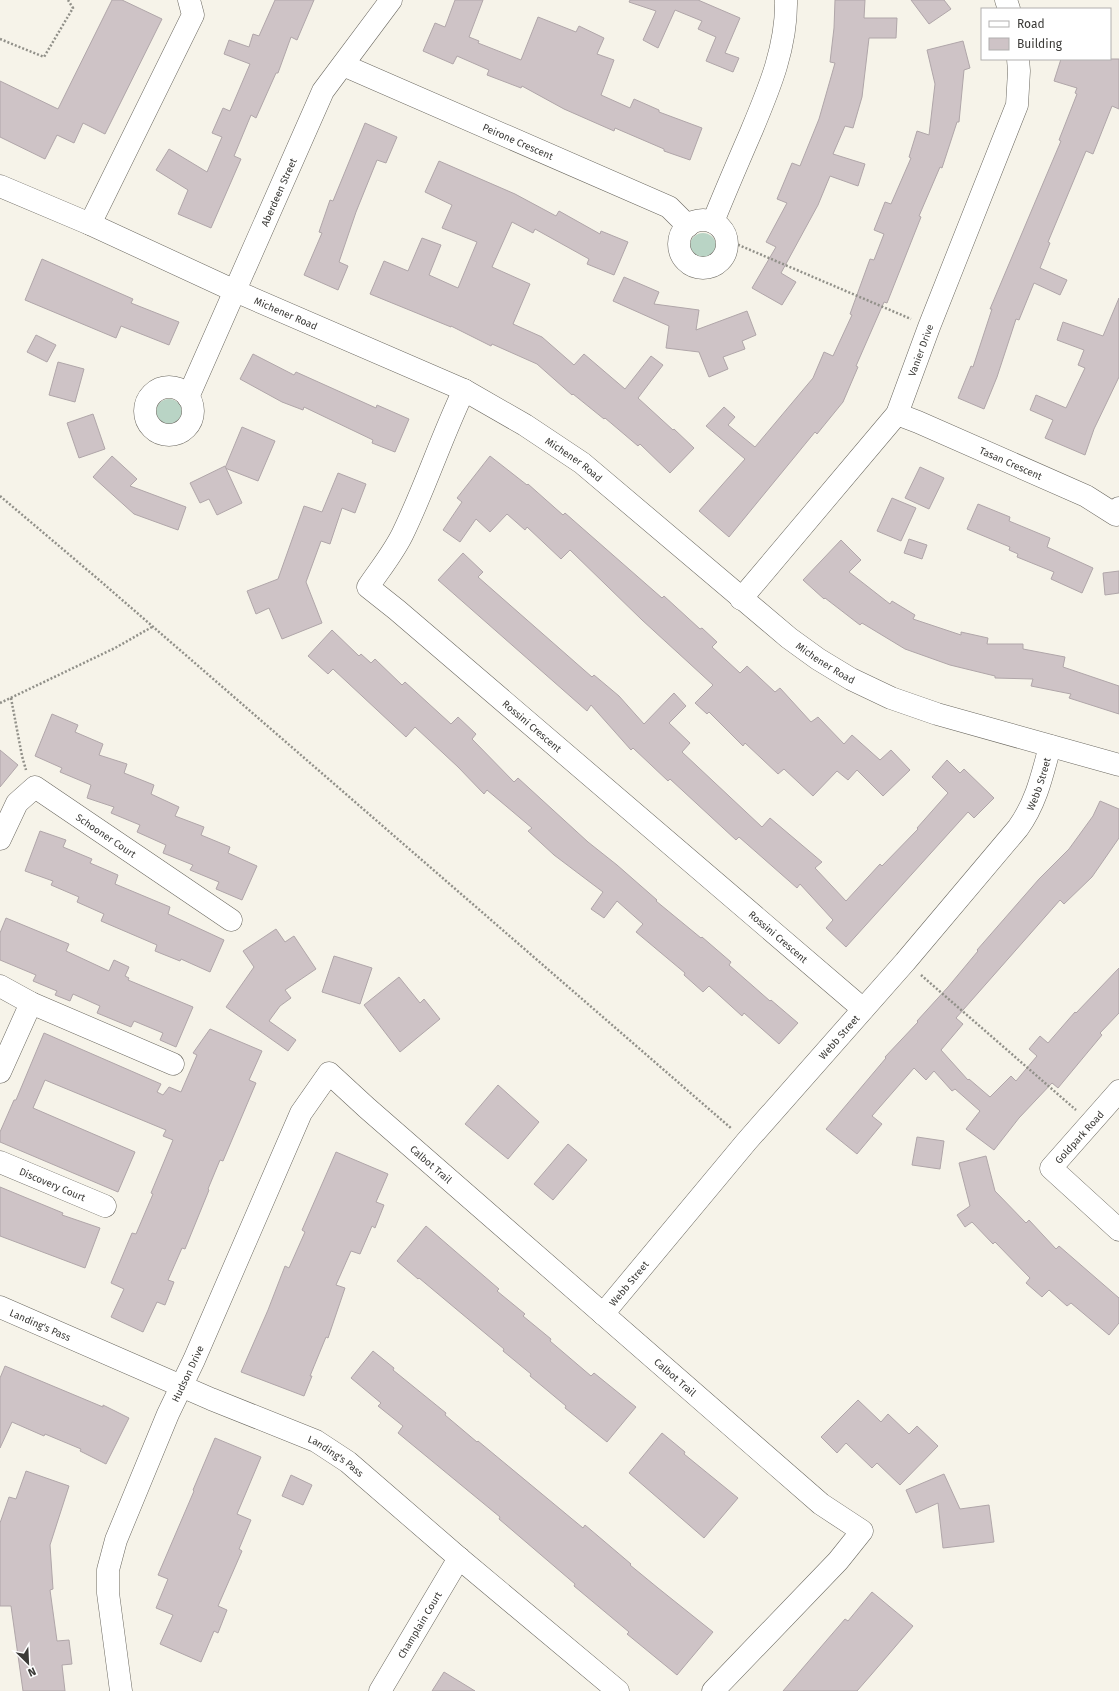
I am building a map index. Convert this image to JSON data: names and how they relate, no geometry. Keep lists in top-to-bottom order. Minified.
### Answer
{"streets":{"street":["Peirone Crescent","Aberdeen Street","Michener Road","Vanier Drive","Tasan Crescent","Rossini Crescent","Webb Street","Schooner Court","Goldpark Road","Calbot Trail","Discovery Court","Landing's Pass","Hudson Drive","Champlain Court"]},"crossings":[["Peirone Crescent","Aberdeen Street"],["Aberdeen Street","Michener Road"],["Michener Road","Vanier Drive"],["Michener Road","Rossini Crescent"],["Michener Road","Webb Street"],["Vanier Drive","Tasan Crescent"],["Rossini Crescent","Webb Street"],["Webb Street","Calbot Trail"],["Calbot Trail","Hudson Drive"],["Landing's Pass","Hudson Drive"],["Landing's Pass","Champlain Court"]],"legend":["Road","Building"],"north":"bottom right"}
